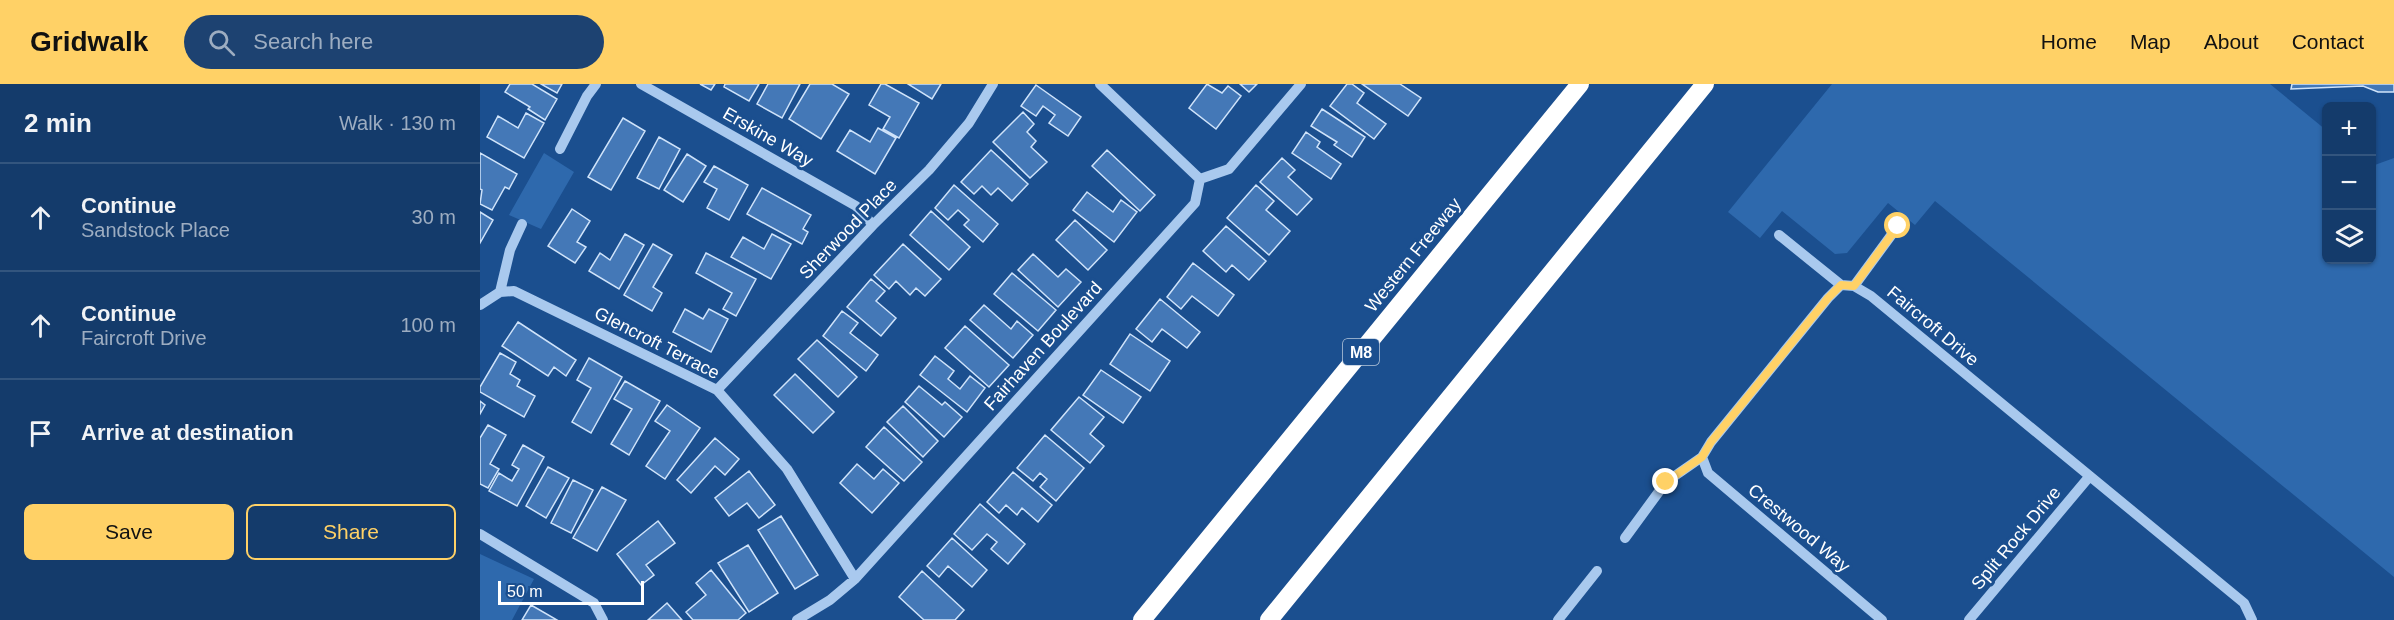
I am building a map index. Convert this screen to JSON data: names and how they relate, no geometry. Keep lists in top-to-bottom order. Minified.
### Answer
{"streets":{"highway":["Western Freeway","M8"],"street":["Erskine Way","Sherwood Place","Faircroft Drive","Glencroft Terrace","Fairhaven Boulevard","Crestwood Way","Split Rock Drive"]},"crossings":[["Erskine Way","Sherwood Place"],["Sherwood Place","Glencroft Terrace"],["Faircroft Drive","Split Rock Drive"],["Glencroft Terrace","Fairhaven Boulevard"]],"scale_bar":"50 m","page":{"header":"Gridwalk","search":"Search here","nav":["Home","Map","About","Contact"],"heading":["2 min","Walk · 130 m"],"map_buttons":["+","−"],"list":[["Continue","Sandstock Place","30 m"],["Continue","Faircroft Drive","100 m"],"Arrive at destination"],"buttons":["Save","Share"],"scale":"50 m"}}
